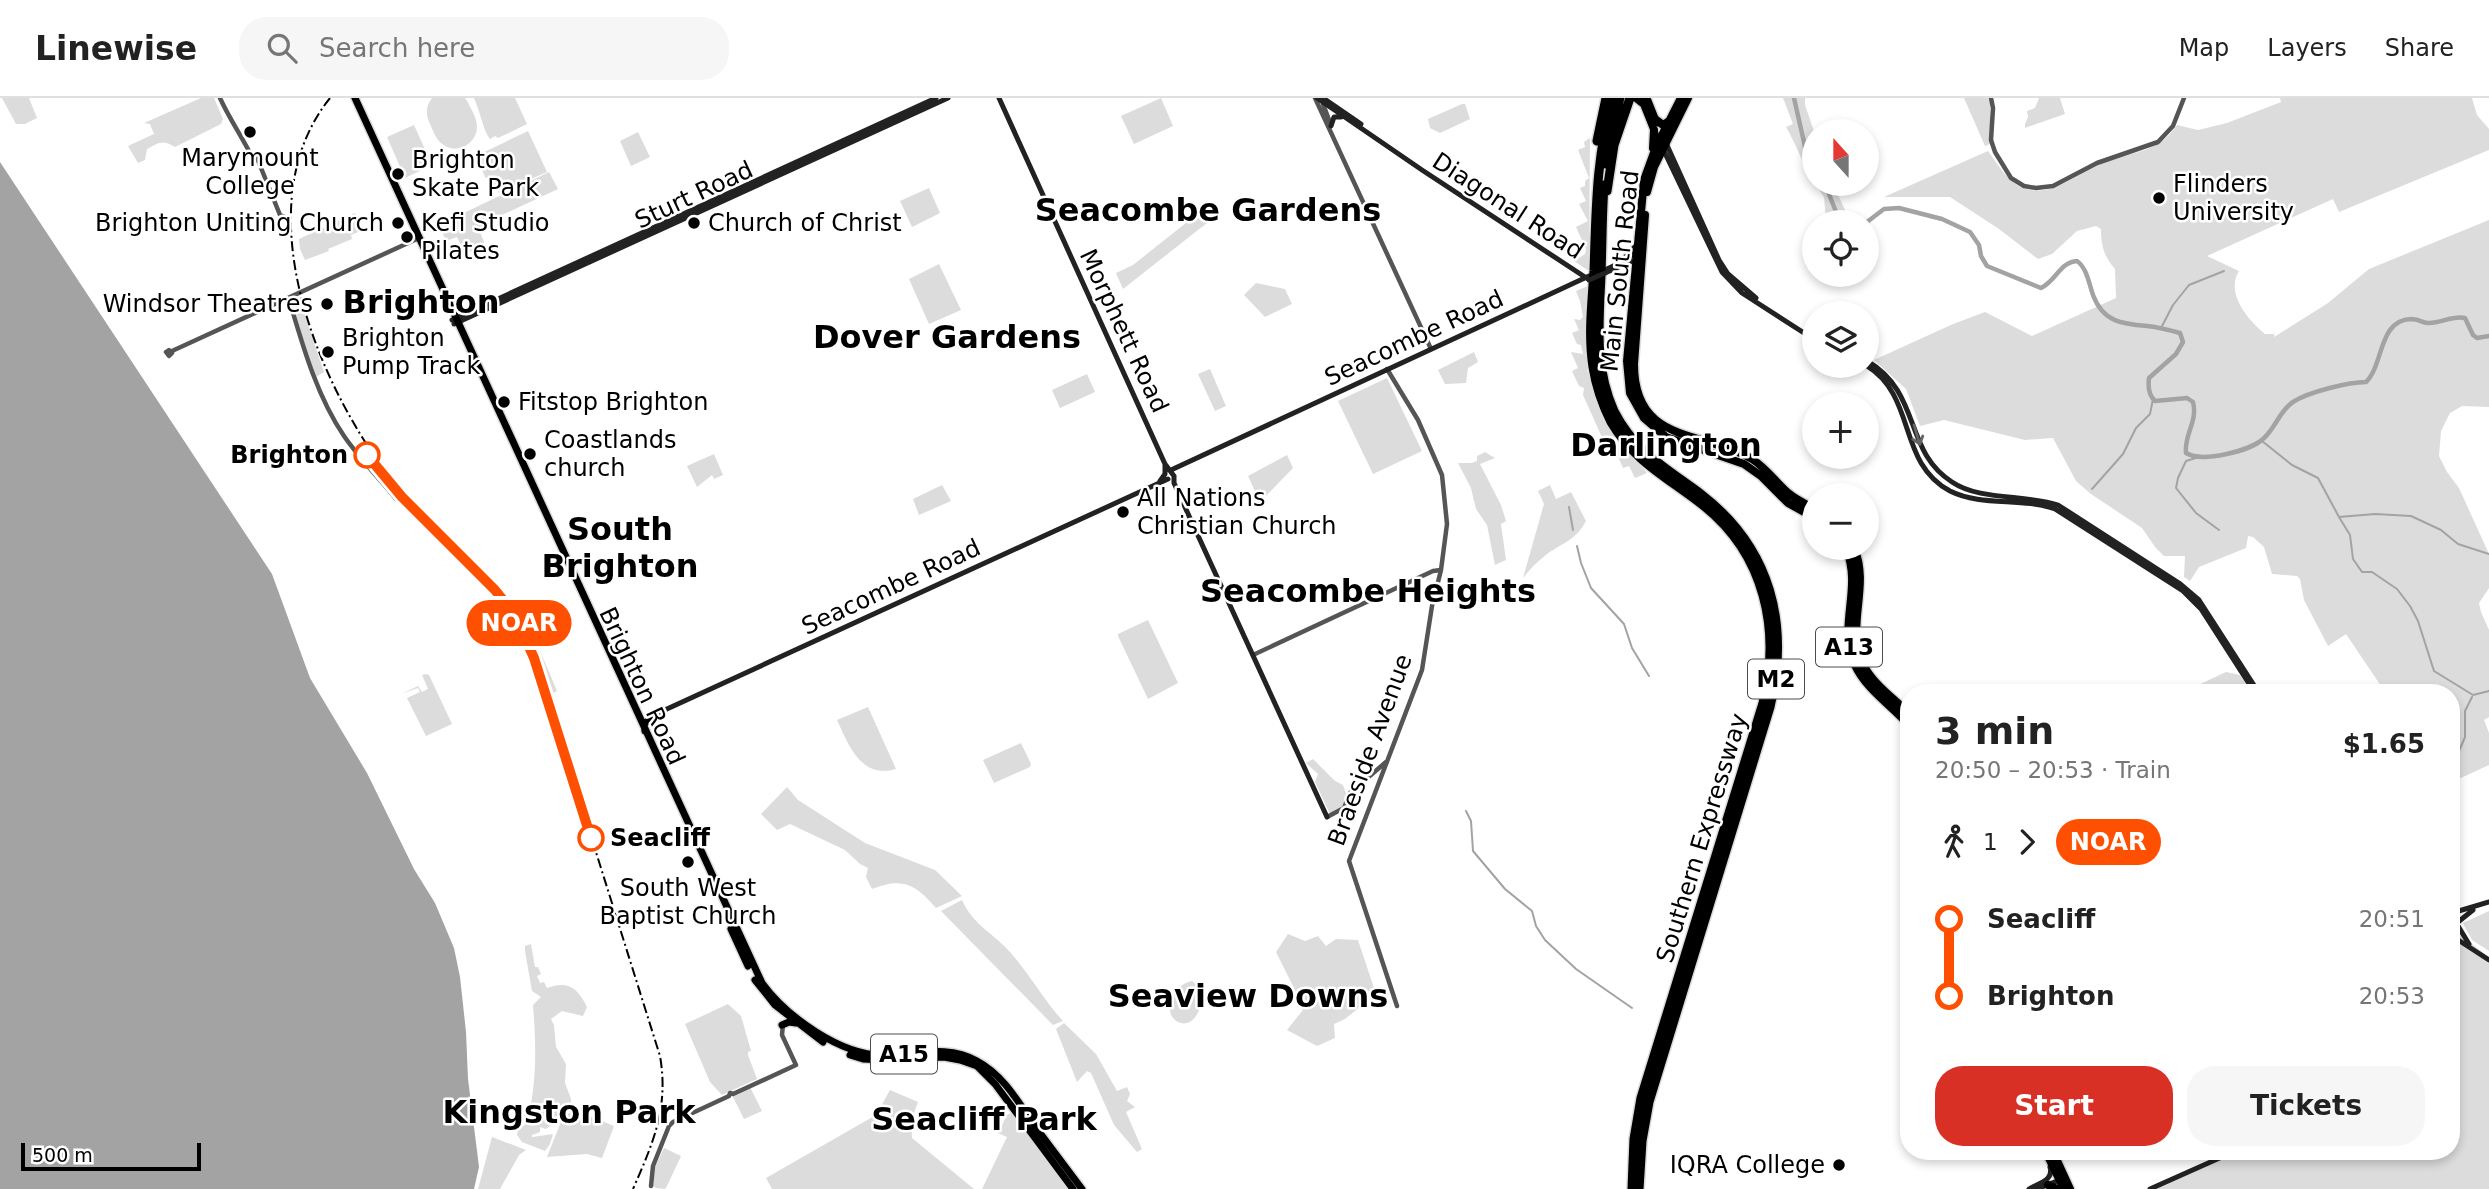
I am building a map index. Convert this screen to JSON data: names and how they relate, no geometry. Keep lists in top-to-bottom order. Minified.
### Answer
{"streets":{"highway":["Main South Road","A13","M2","Southern Expressway"],"main road":["Sturt Road","Diagonal Road","Morphett Road","Seacombe Road","Brighton Road","A15"],"street":["Braeside Avenue"]},"crossings":[["Sturt Road","Brighton Road"],["Diagonal Road","Seacombe Road"],["Main South Road","Seacombe Road"],["Morphett Road","Seacombe Road"],["Seacombe Road","Brighton Road"],["Seacombe Road","Braeside Avenue"],["M2","Southern Expressway"],["Brighton Road","A15"]],"districts":["Seacombe Gardens","Brighton","Dover Gardens","Darlington","South Brighton","Seacombe Heights","Seaview Downs","Kingston Park","Seacliff Park"],"places":["Marymount College","Brighton Skate Park","Flinders University","Brighton Uniting Church","Church of Christ","Kefi Studio Pilates","Windsor Theatres","Brighton Pump Track","Fitstop Brighton","Coastlands church","Brighton","All Nations Christian Church","Seacliff","South West Baptist Church","IQRA College"],"scale_bar":"500 m","north":"top","page":{"header":"Linewise","search":"Search here","nav":["Map","Layers","Share"],"on_map":"NOAR","map_buttons":["+","−"],"heading":["3 min","20:50 – 20:53 · Train","$1.65"],"legs":["1","NOAR"],"list":[{"name":"Seacliff","value":"20:51"},{"name":"Brighton","value":"20:53"}],"buttons":["Start","Tickets"],"scale":"500 m"}}
